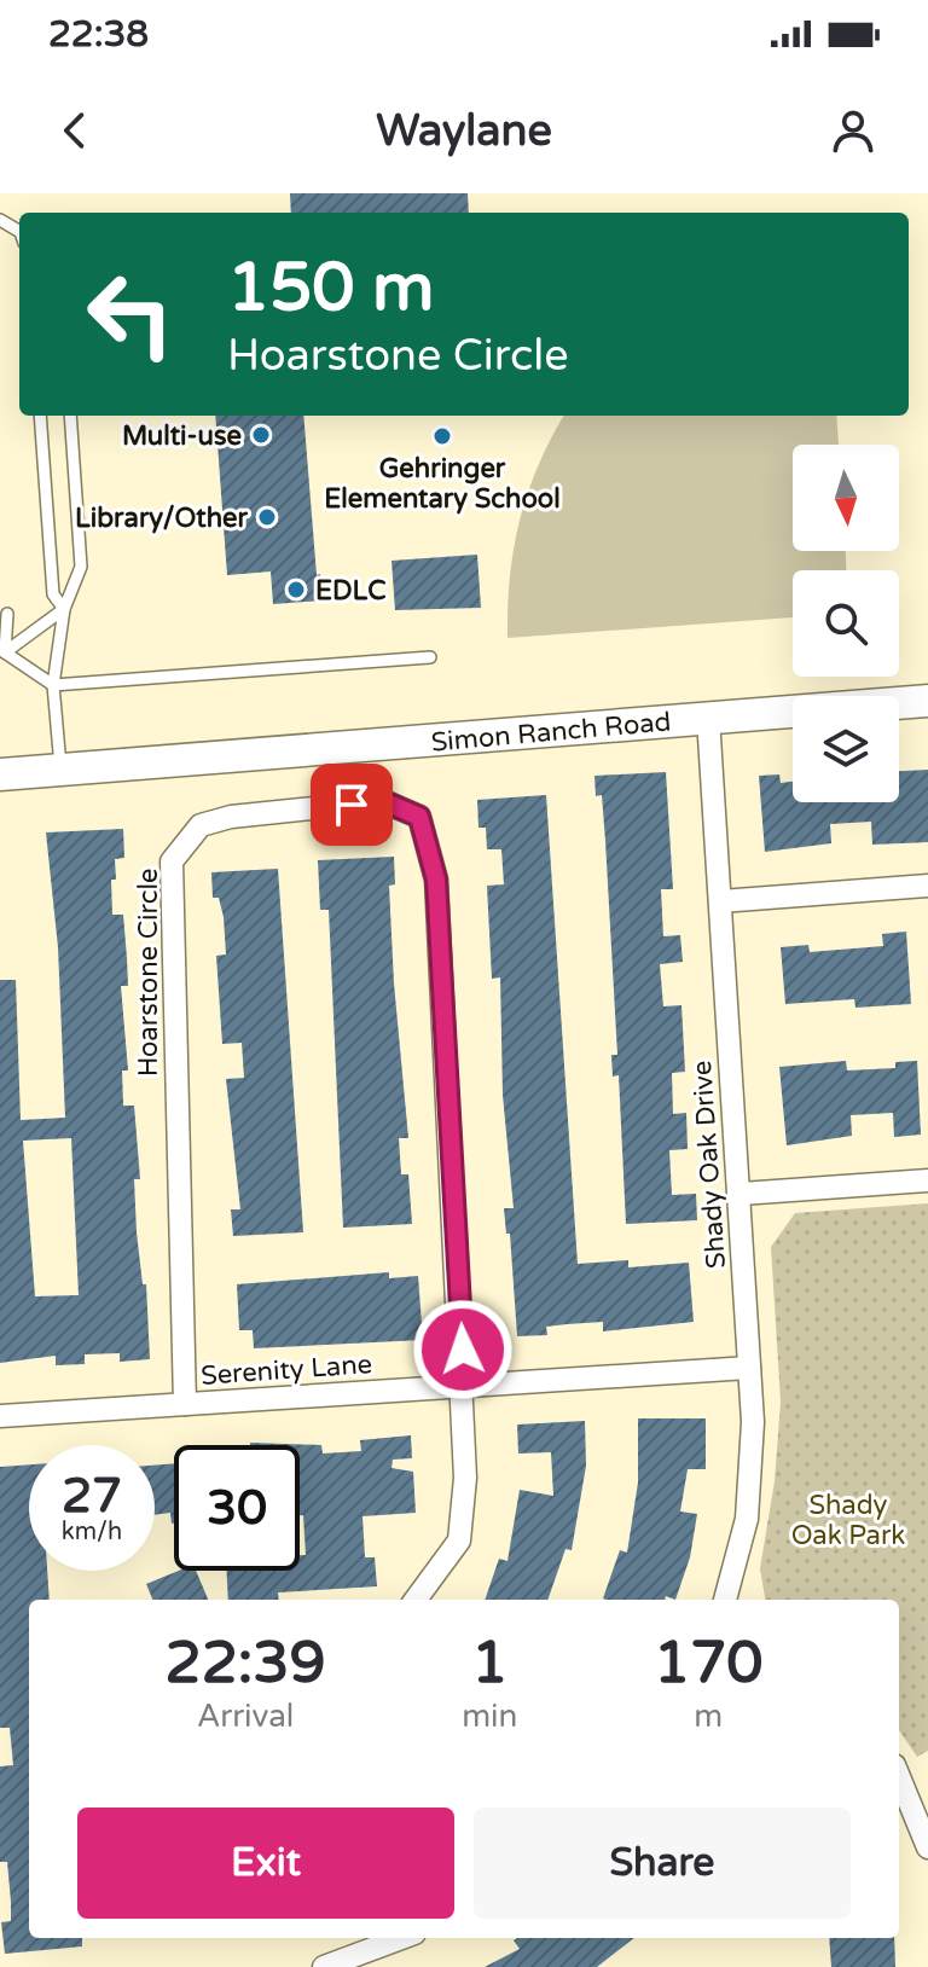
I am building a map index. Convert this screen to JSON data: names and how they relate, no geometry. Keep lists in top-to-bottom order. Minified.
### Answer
{"streets":{"street":["Simon Ranch Road","Hoarstone Circle","Shady Oak Drive","Serenity Lane"]},"crossings":[["Simon Ranch Road","Shady Oak Drive"],["Hoarstone Circle","Serenity Lane"],["Shady Oak Drive","Serenity Lane"]],"parks":["Shady Oak Park"],"places":["Multi-use","Gehringer Elementary School","Library/Other","EDLC"],"north":"bottom","page":{"status":"22:38","header":"Waylane","turn":["150 m","Hoarstone Circle"],"speed":"27 km/h","limit":"30","eta":["22:39","Arrival","1","min","170","m"],"buttons":["Exit","Share"]}}
